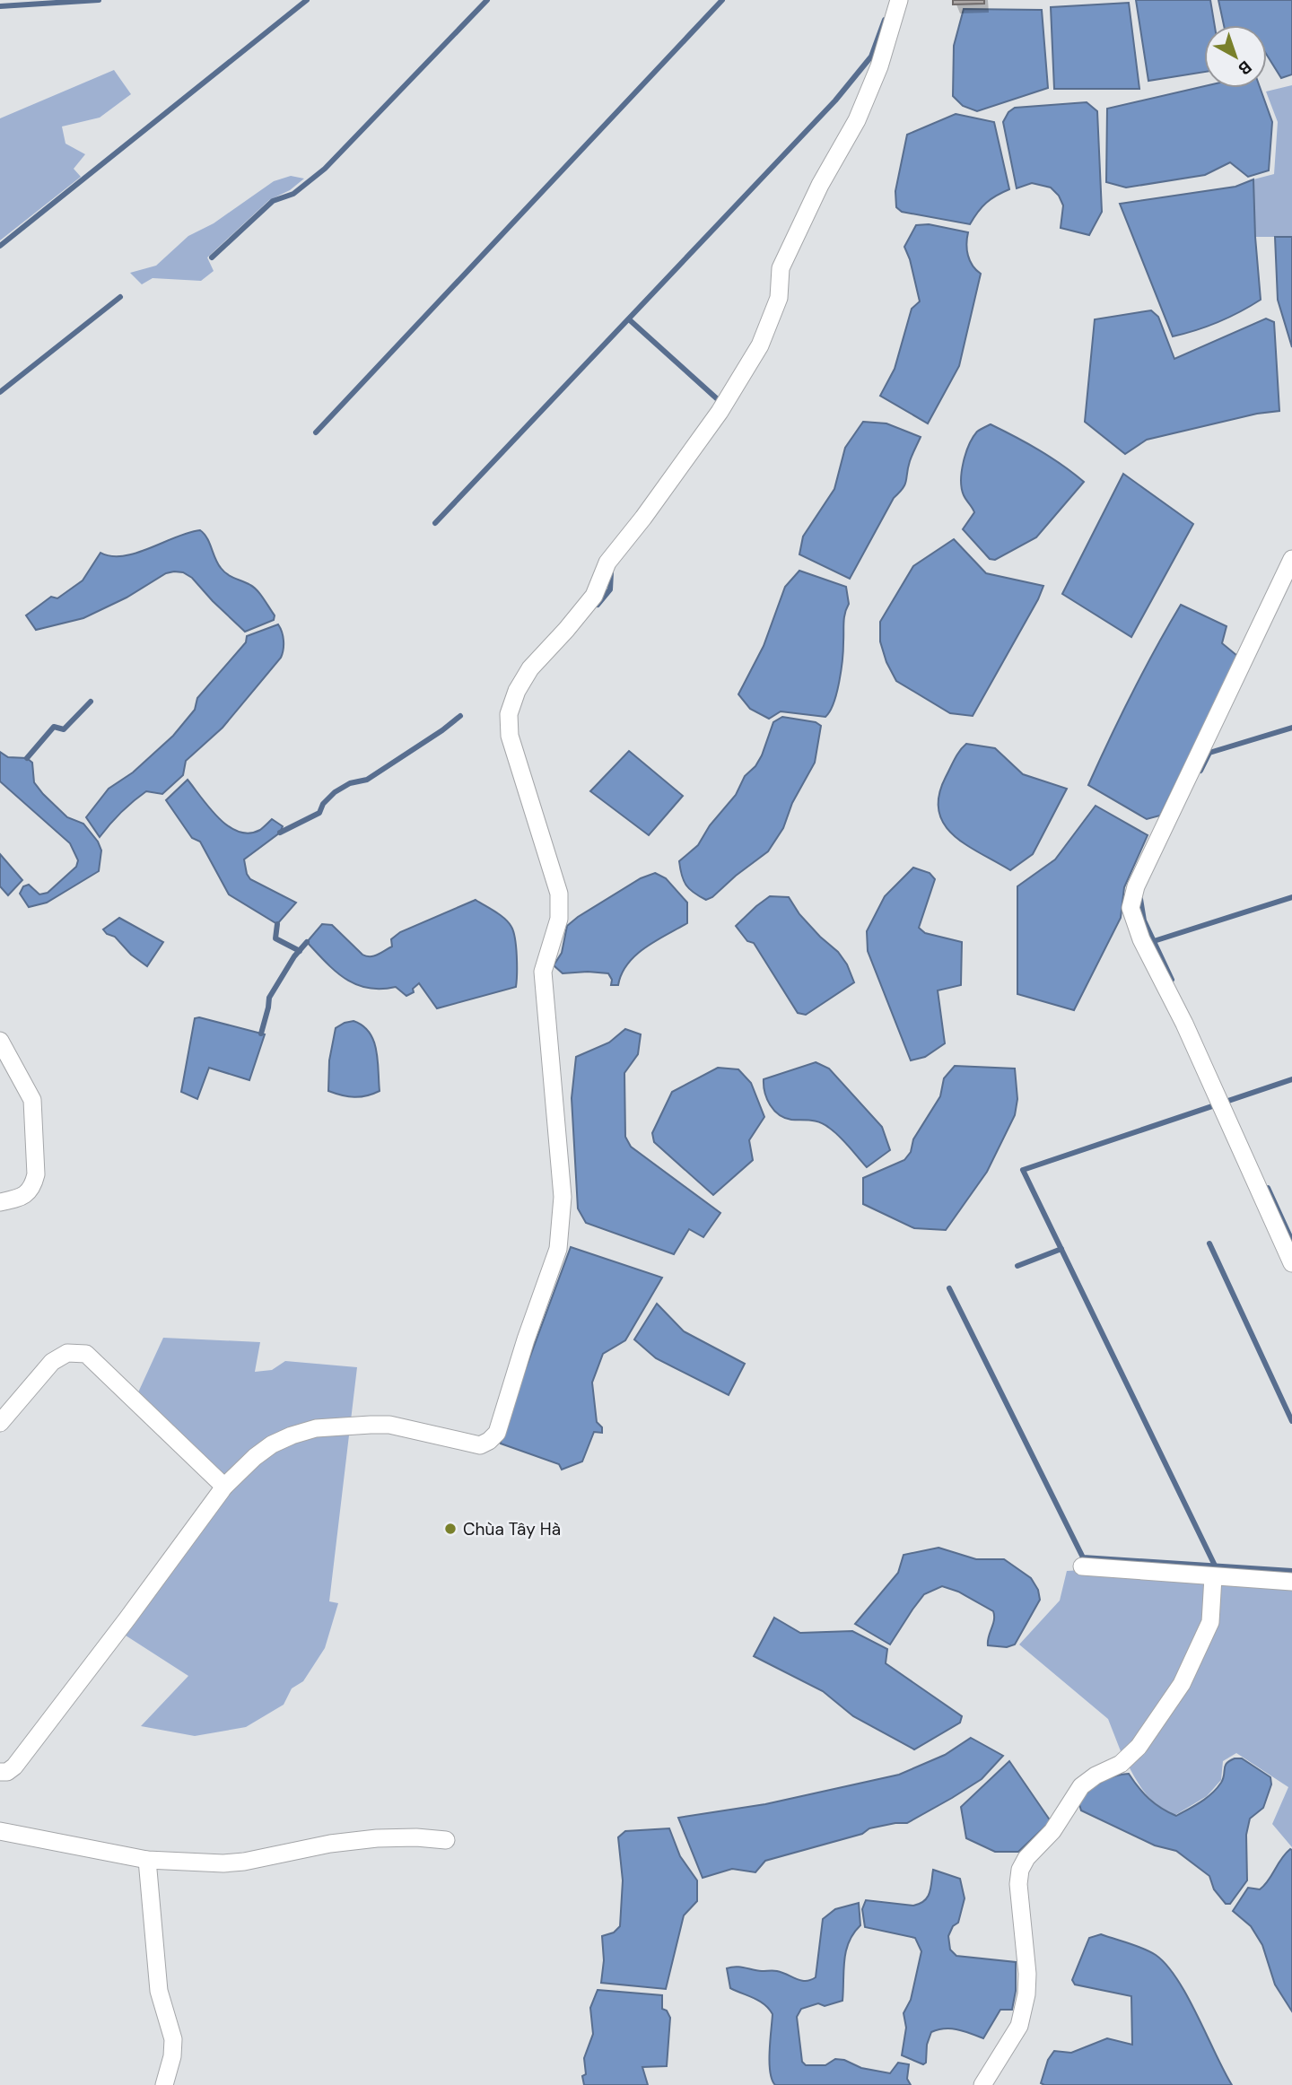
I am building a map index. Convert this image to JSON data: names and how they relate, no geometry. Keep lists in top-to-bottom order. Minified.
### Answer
{"places":["Chùa Tây Hà"],"north":"bottom right"}
